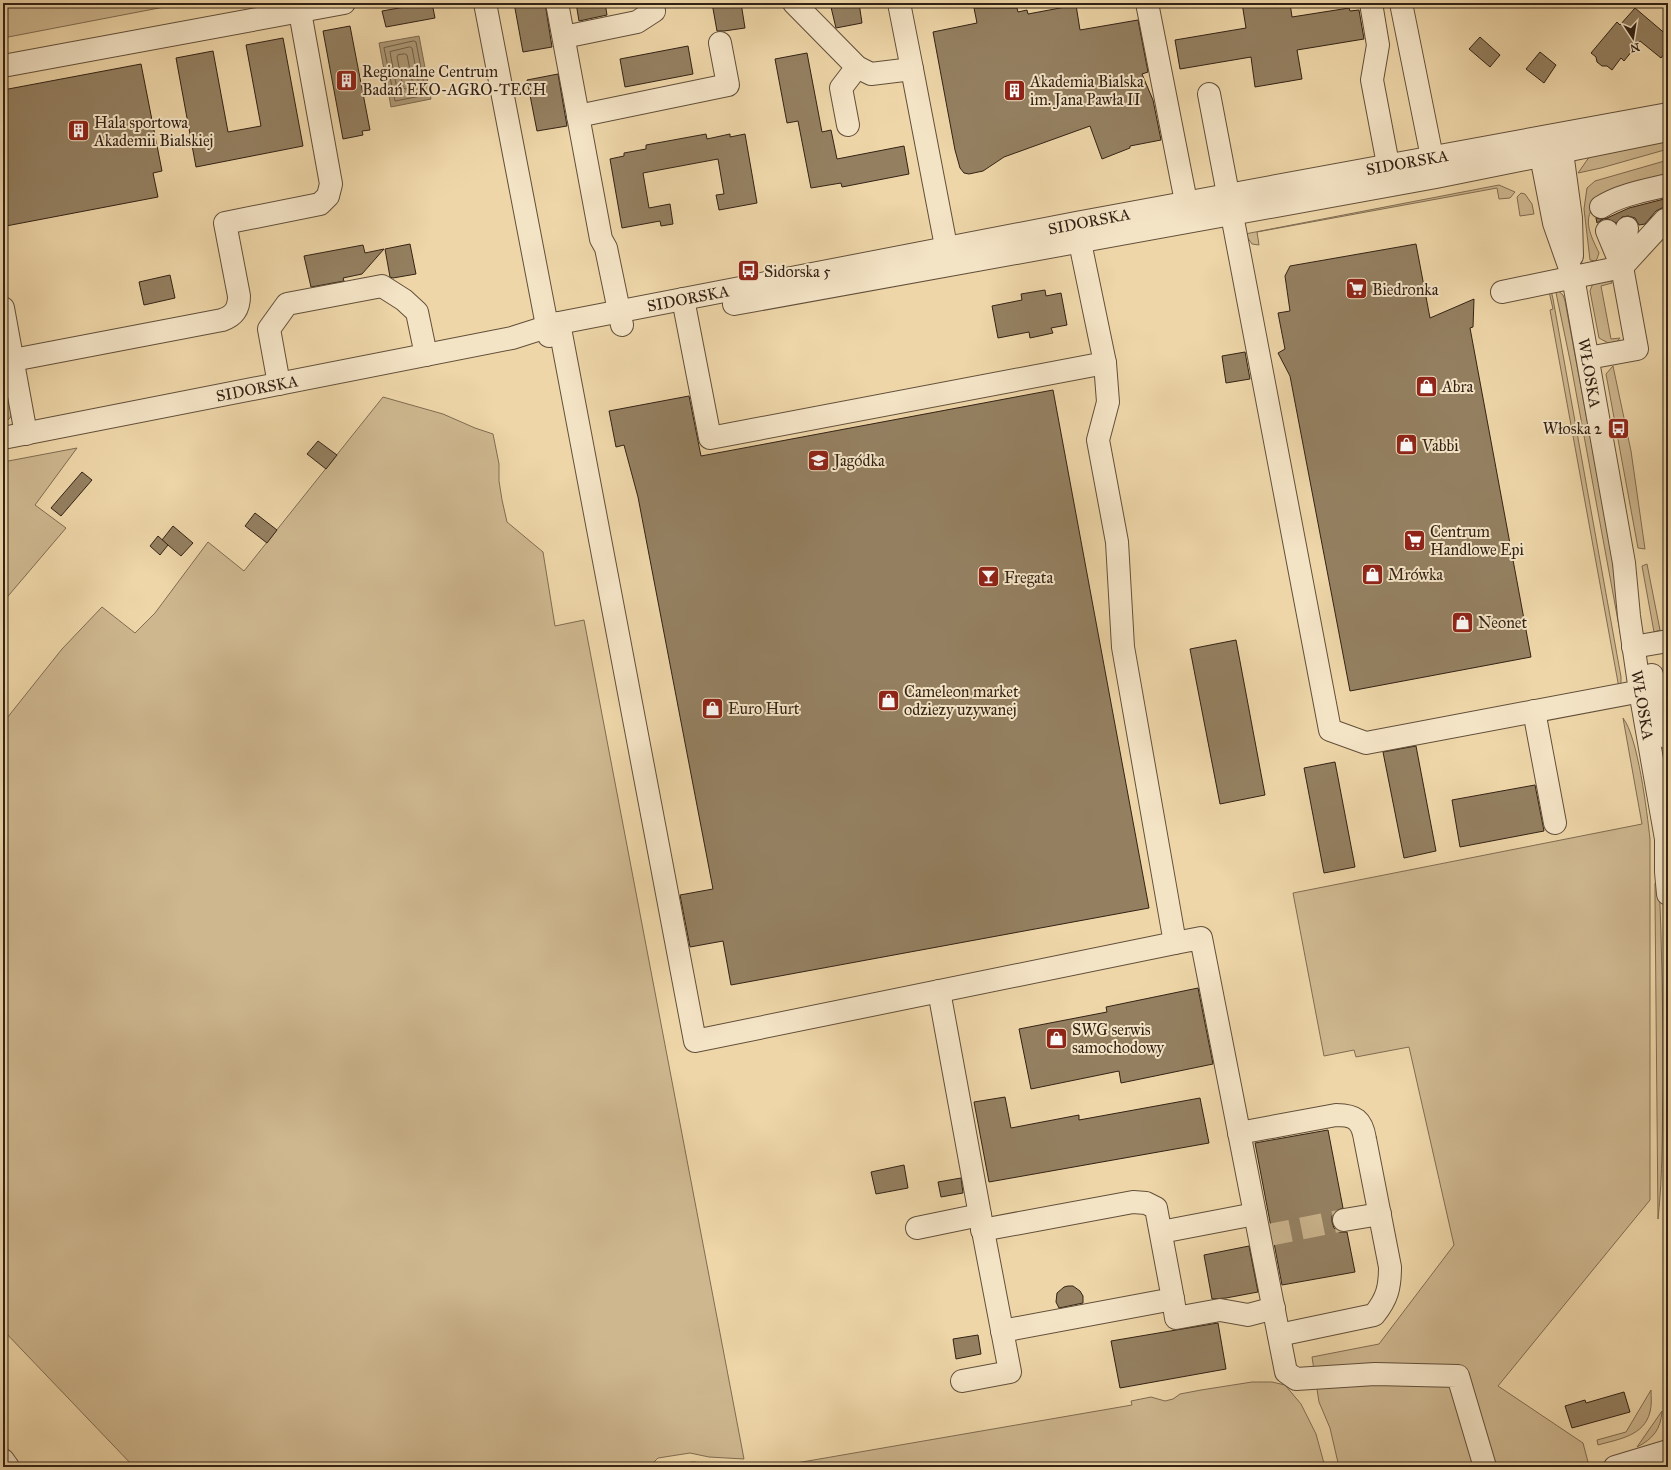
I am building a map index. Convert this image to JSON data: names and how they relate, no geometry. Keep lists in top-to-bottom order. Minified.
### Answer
{"streets":{"street":["SIDORSKA","WŁOSKA"]},"crossings":[["SIDORSKA","WŁOSKA"]],"places":{"building":["Regionalne Centrum Badań EKO-AGRO-TECH","Akademia Bialska im. Jana Pawła II","Hala sportowa Akademii Bialskiej"],"bus stop":["Sidorska 5","Włoska 2"],"supermarket":["Biedronka","Centrum Handlowe Epi"],"shop":["Abra","Vabbi","Mrówka","Neonet","Cameleon market odziezy uzywanej","Euro Hurt","SWG serwis samochodowy"],"school or university":["Jagódka"],"bar":["Fregata"]},"north":"bottom"}
